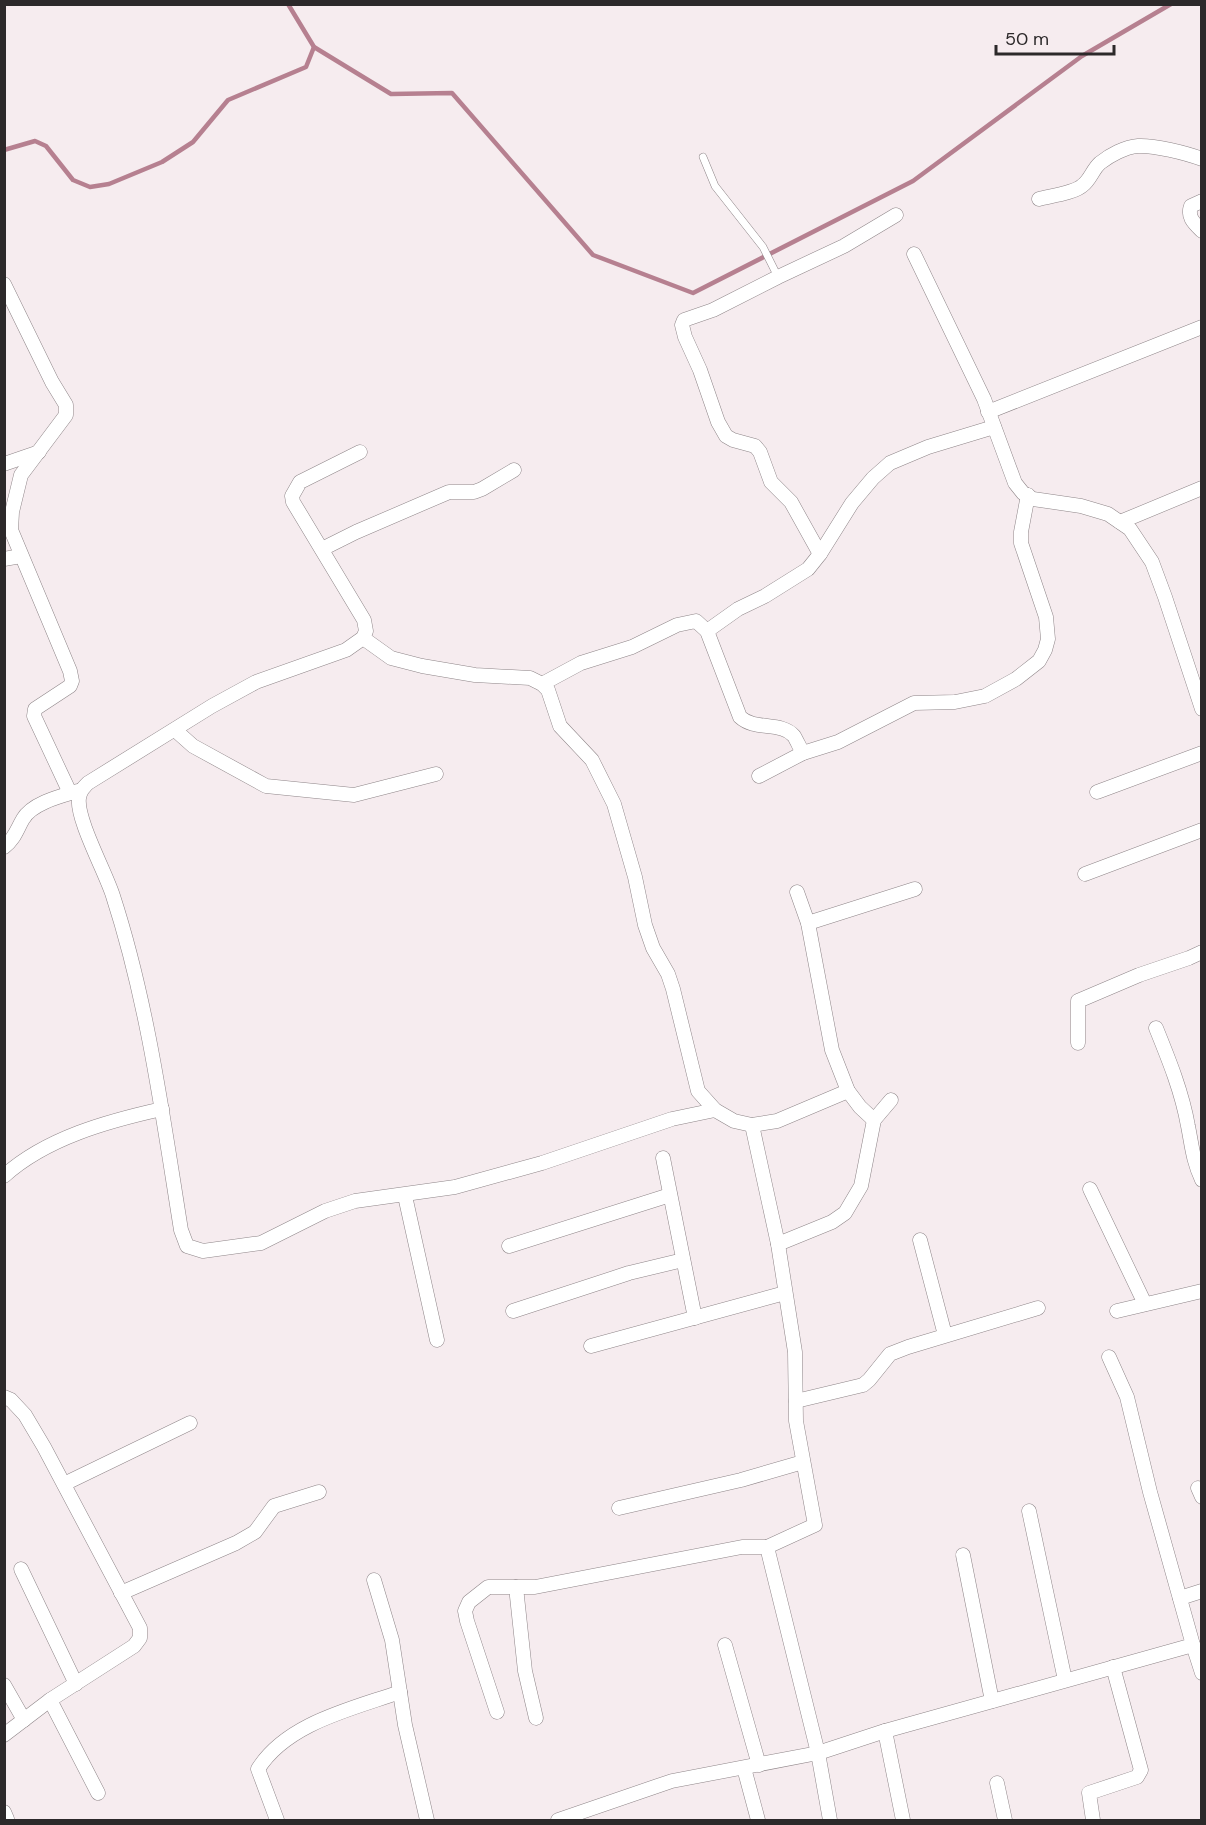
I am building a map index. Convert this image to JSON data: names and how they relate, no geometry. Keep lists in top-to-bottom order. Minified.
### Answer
{"scale_bar":"50 m"}
